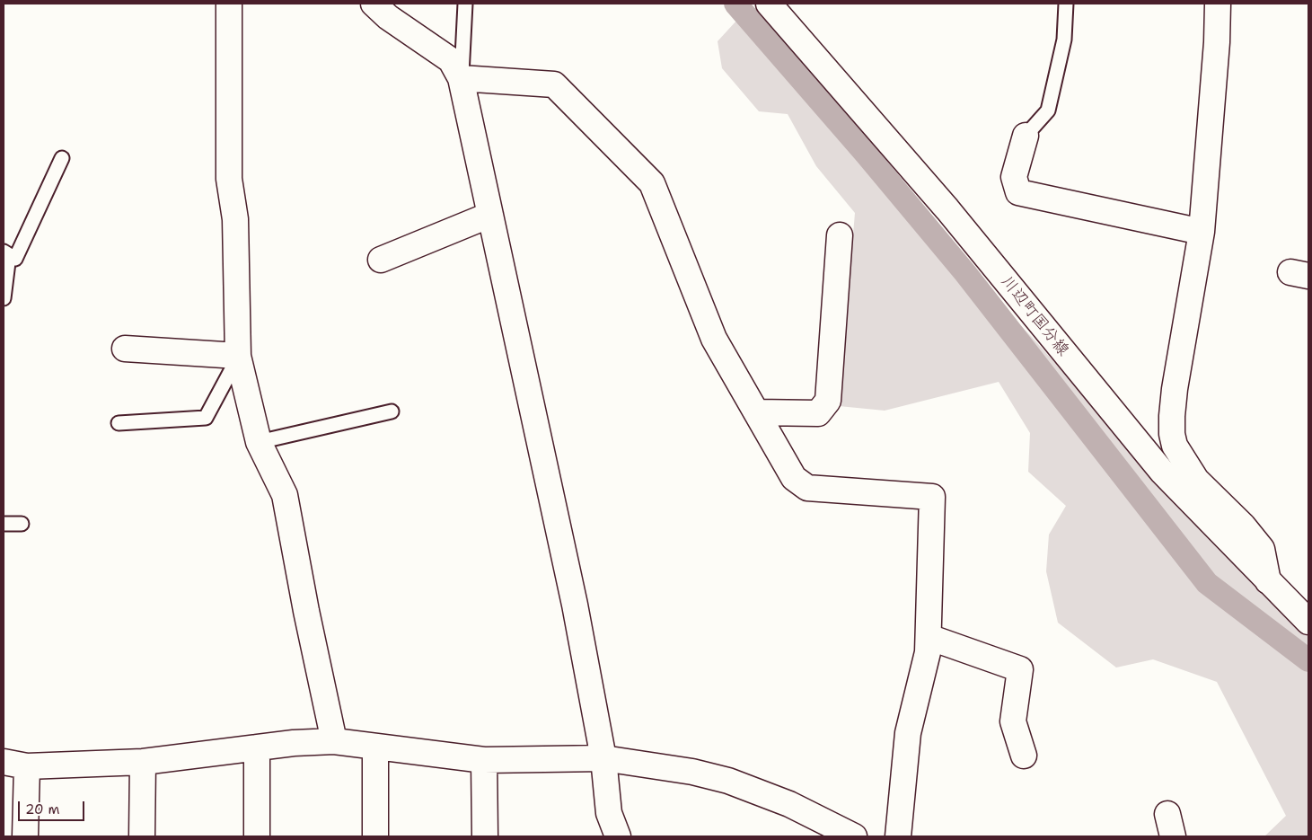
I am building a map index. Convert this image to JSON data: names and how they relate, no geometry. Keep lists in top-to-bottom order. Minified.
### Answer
{"streets":{"street":["川辺町国分線"]},"scale_bar":"20 m"}
